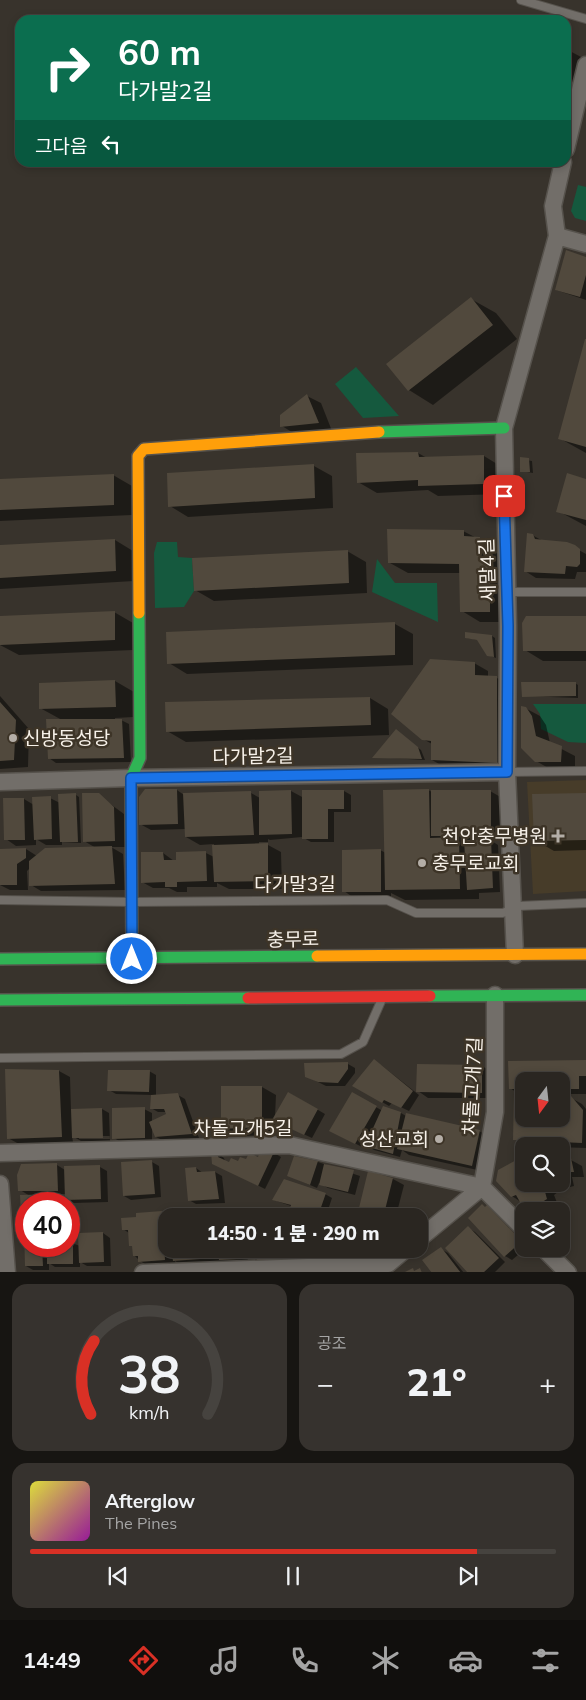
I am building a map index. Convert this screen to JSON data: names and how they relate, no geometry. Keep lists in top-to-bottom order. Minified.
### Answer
{"streets":{"main road":["충무로"],"street":["새말4길","다가말2길","차돌고개7길","차돌고개5길"],"lane":["다가말3길"]},"crossings":[["새말4길","다가말2길"],["새말4길","다가말3길"],["새말4길","충무로"],["차돌고개7길","차돌고개5길"]],"places":{"other":["신방동성당","충무로교회","성산교회"],"health":["천안충무병원"]},"north":"bottom","page":{"turn":["60 m","다가말2길"],"then":"그다음","limit":"40","trip":"14:50 · 1 분 · 290 m","tile":"공조","heat":["−","21°","+"],"song":["Afterglow","The Pines"],"tabs":"14:49","gauge":["38","km/h"]}}
